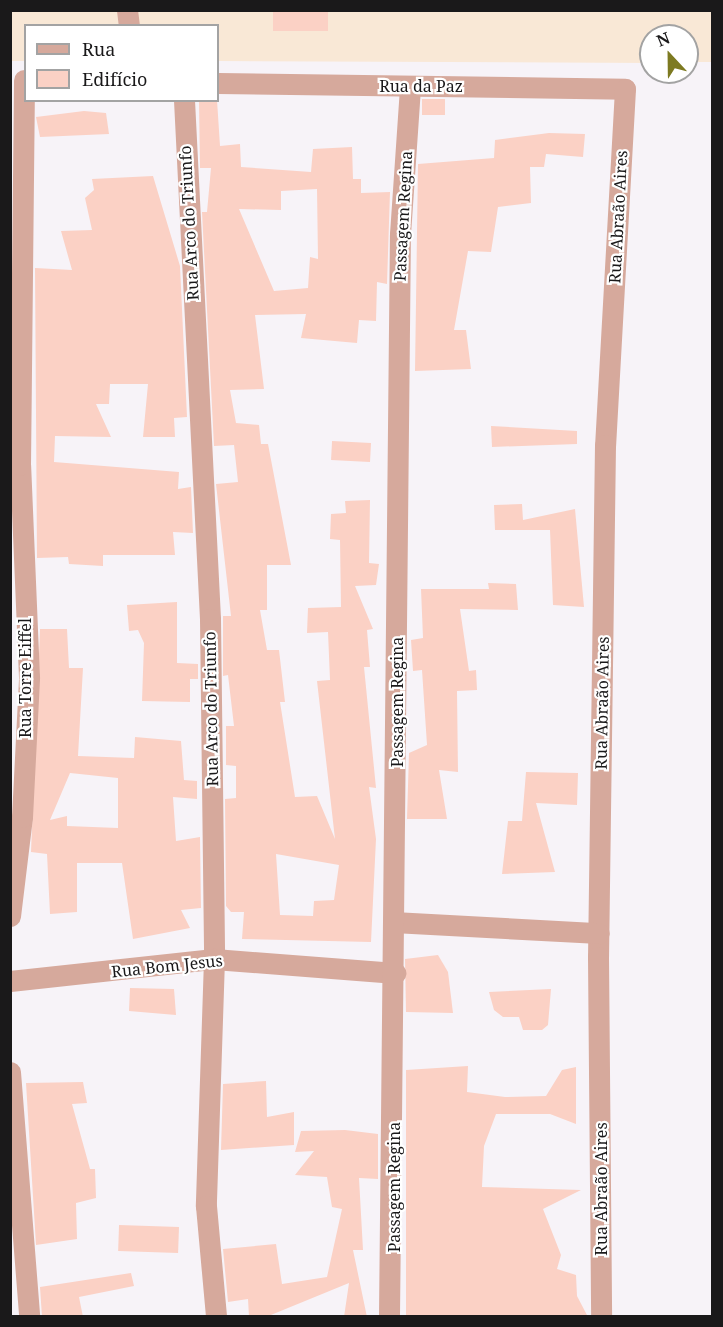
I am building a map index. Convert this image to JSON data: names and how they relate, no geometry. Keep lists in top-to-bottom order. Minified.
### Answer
{"streets":{"street":["Rua da Paz","Passagem Regina","Rua Abraão Aires","Rua Arco do Triunfo","Rua Torre Eiffel","Rua Bom Jesus"]},"crossings":[["Rua da Paz","Passagem Regina"],["Rua da Paz","Rua Abraão Aires"],["Passagem Regina","Rua Bom Jesus"],["Rua Arco do Triunfo","Rua Bom Jesus"]],"legend":["Rua","Edifício"],"north":"top"}
